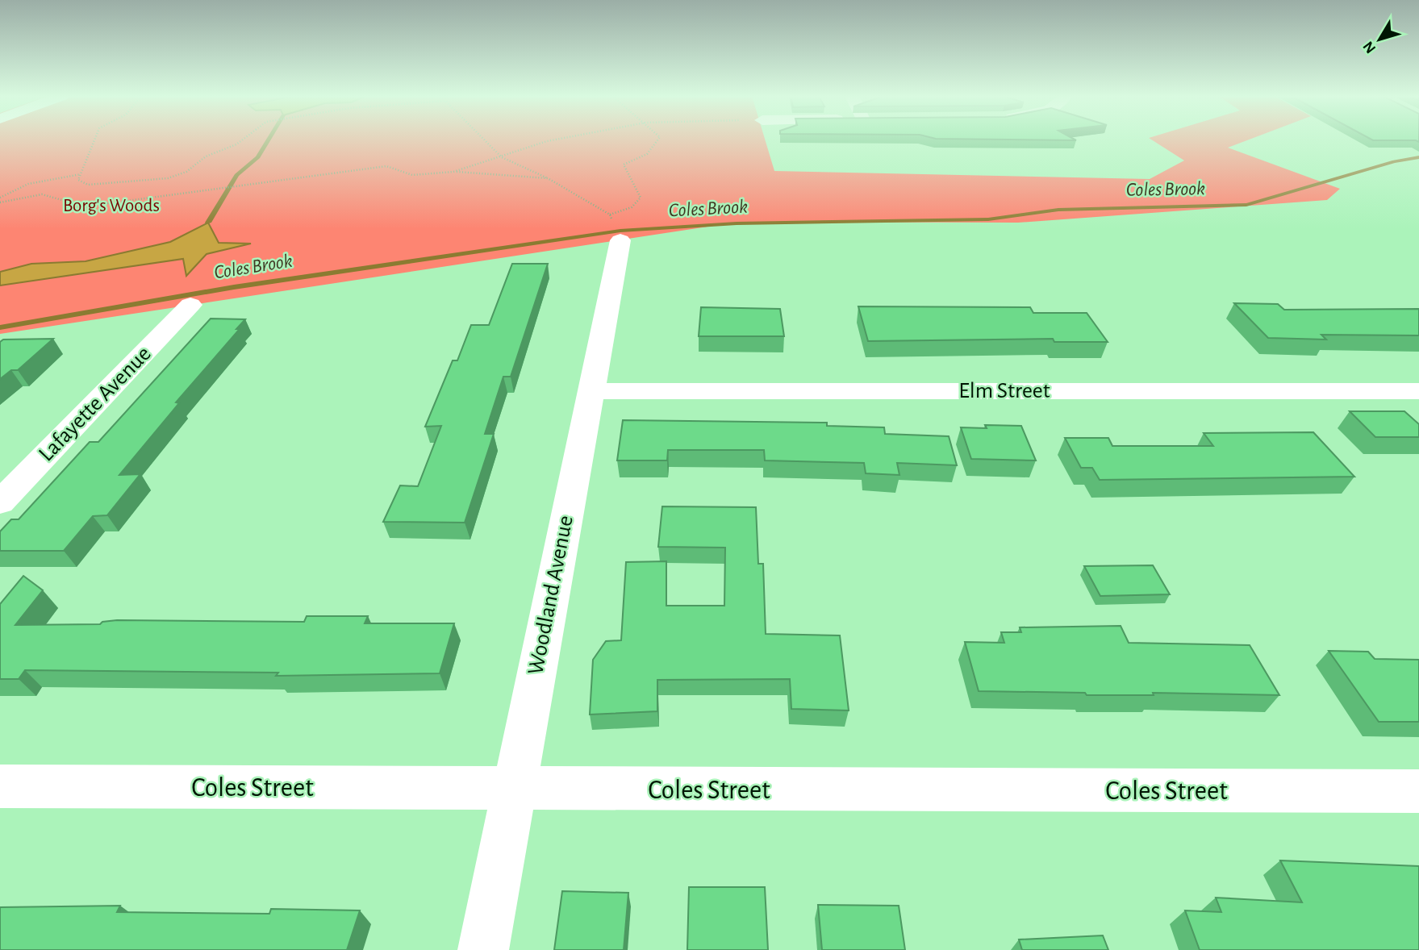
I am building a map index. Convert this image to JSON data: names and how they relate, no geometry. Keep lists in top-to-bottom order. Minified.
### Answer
{"streets":{"street":["Elm Street","Lafayette Avenue","Woodland Avenue","Coles Street"]},"crossings":[["Elm Street","Woodland Avenue"],["Woodland Avenue","Coles Street"]],"water":["Coles Brook"],"parks":["Borg's Woods"],"north":"bottom left"}
